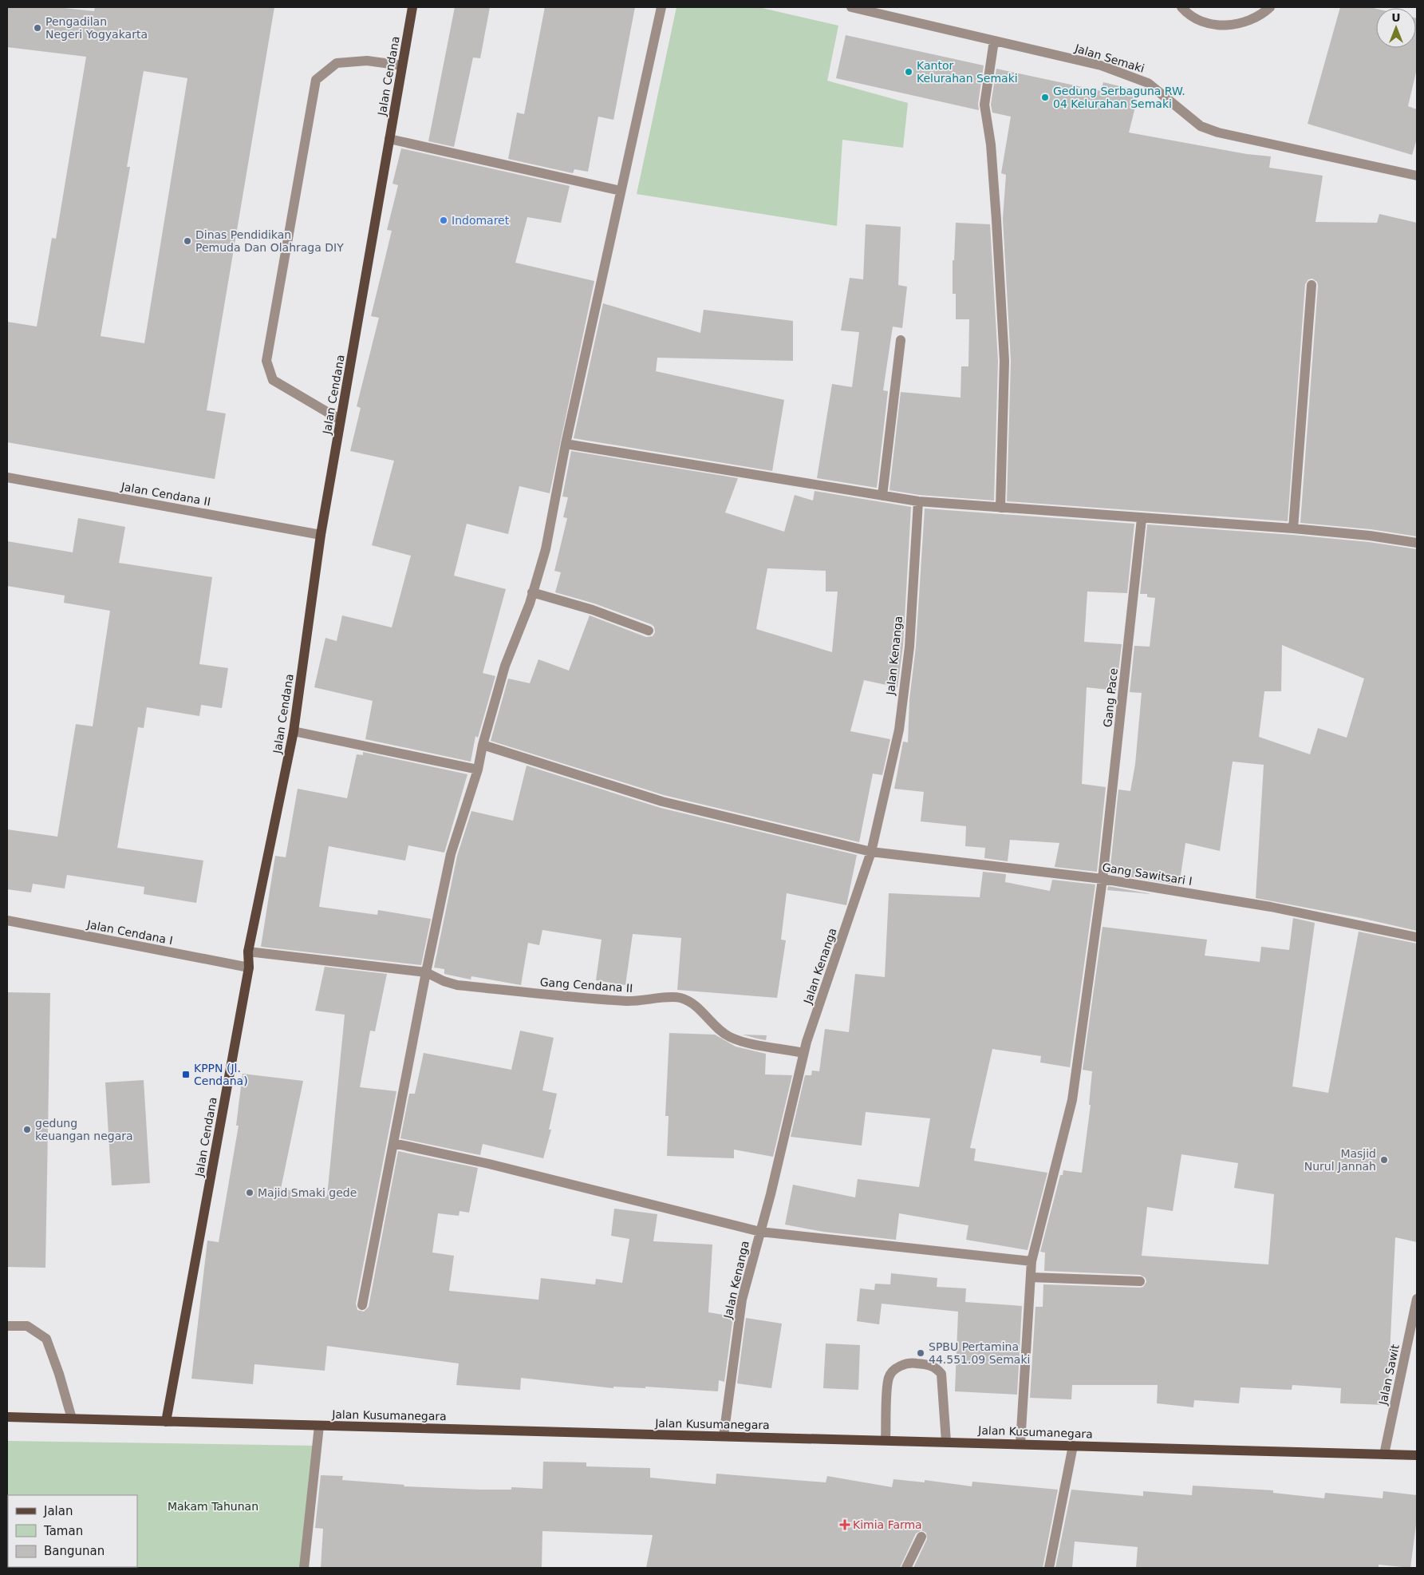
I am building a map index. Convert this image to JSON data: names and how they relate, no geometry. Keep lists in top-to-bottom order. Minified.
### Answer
{"streets":{"main road":["Jalan Cendana","Jalan Kusumanegara"],"street":["Jalan Semaki","Jalan Cendana II","Jalan Kenanga","Gang Pace","Gang Sawitsari I","Jalan Cendana I","Gang Cendana II","Jalan Sawit"]},"crossings":[["Jalan Cendana","Jalan Cendana II"],["Jalan Cendana","Jalan Cendana I"],["Jalan Cendana","Gang Cendana II"],["Jalan Cendana","Jalan Kusumanegara"],["Jalan Kenanga","Gang Sawitsari I"],["Jalan Kenanga","Gang Cendana II"],["Jalan Kenanga","Jalan Kusumanegara"],["Gang Pace","Gang Sawitsari I"],["Gang Pace","Jalan Kusumanegara"],["Jalan Sawit","Jalan Kusumanegara"]],"parks":["Makam Tahunan"],"places":{"other":["Pengadilan Negeri Yogyakarta","Kantor Kelurahan Semaki","Gedung Serbaguna RW. 04 Kelurahan Semaki","Indomaret","Dinas Pendidikan Pemuda Dan Olahraga DIY","gedung keuangan negara","Masjid Nurul Jannah","Majid Smaki gede","SPBU Pertamina 44.551.09 Semaki"],"transit":["KPPN (Jl. Cendana)"],"health":["Kimia Farma"]},"legend":["Jalan","Taman","Bangunan"],"north":"top"}
